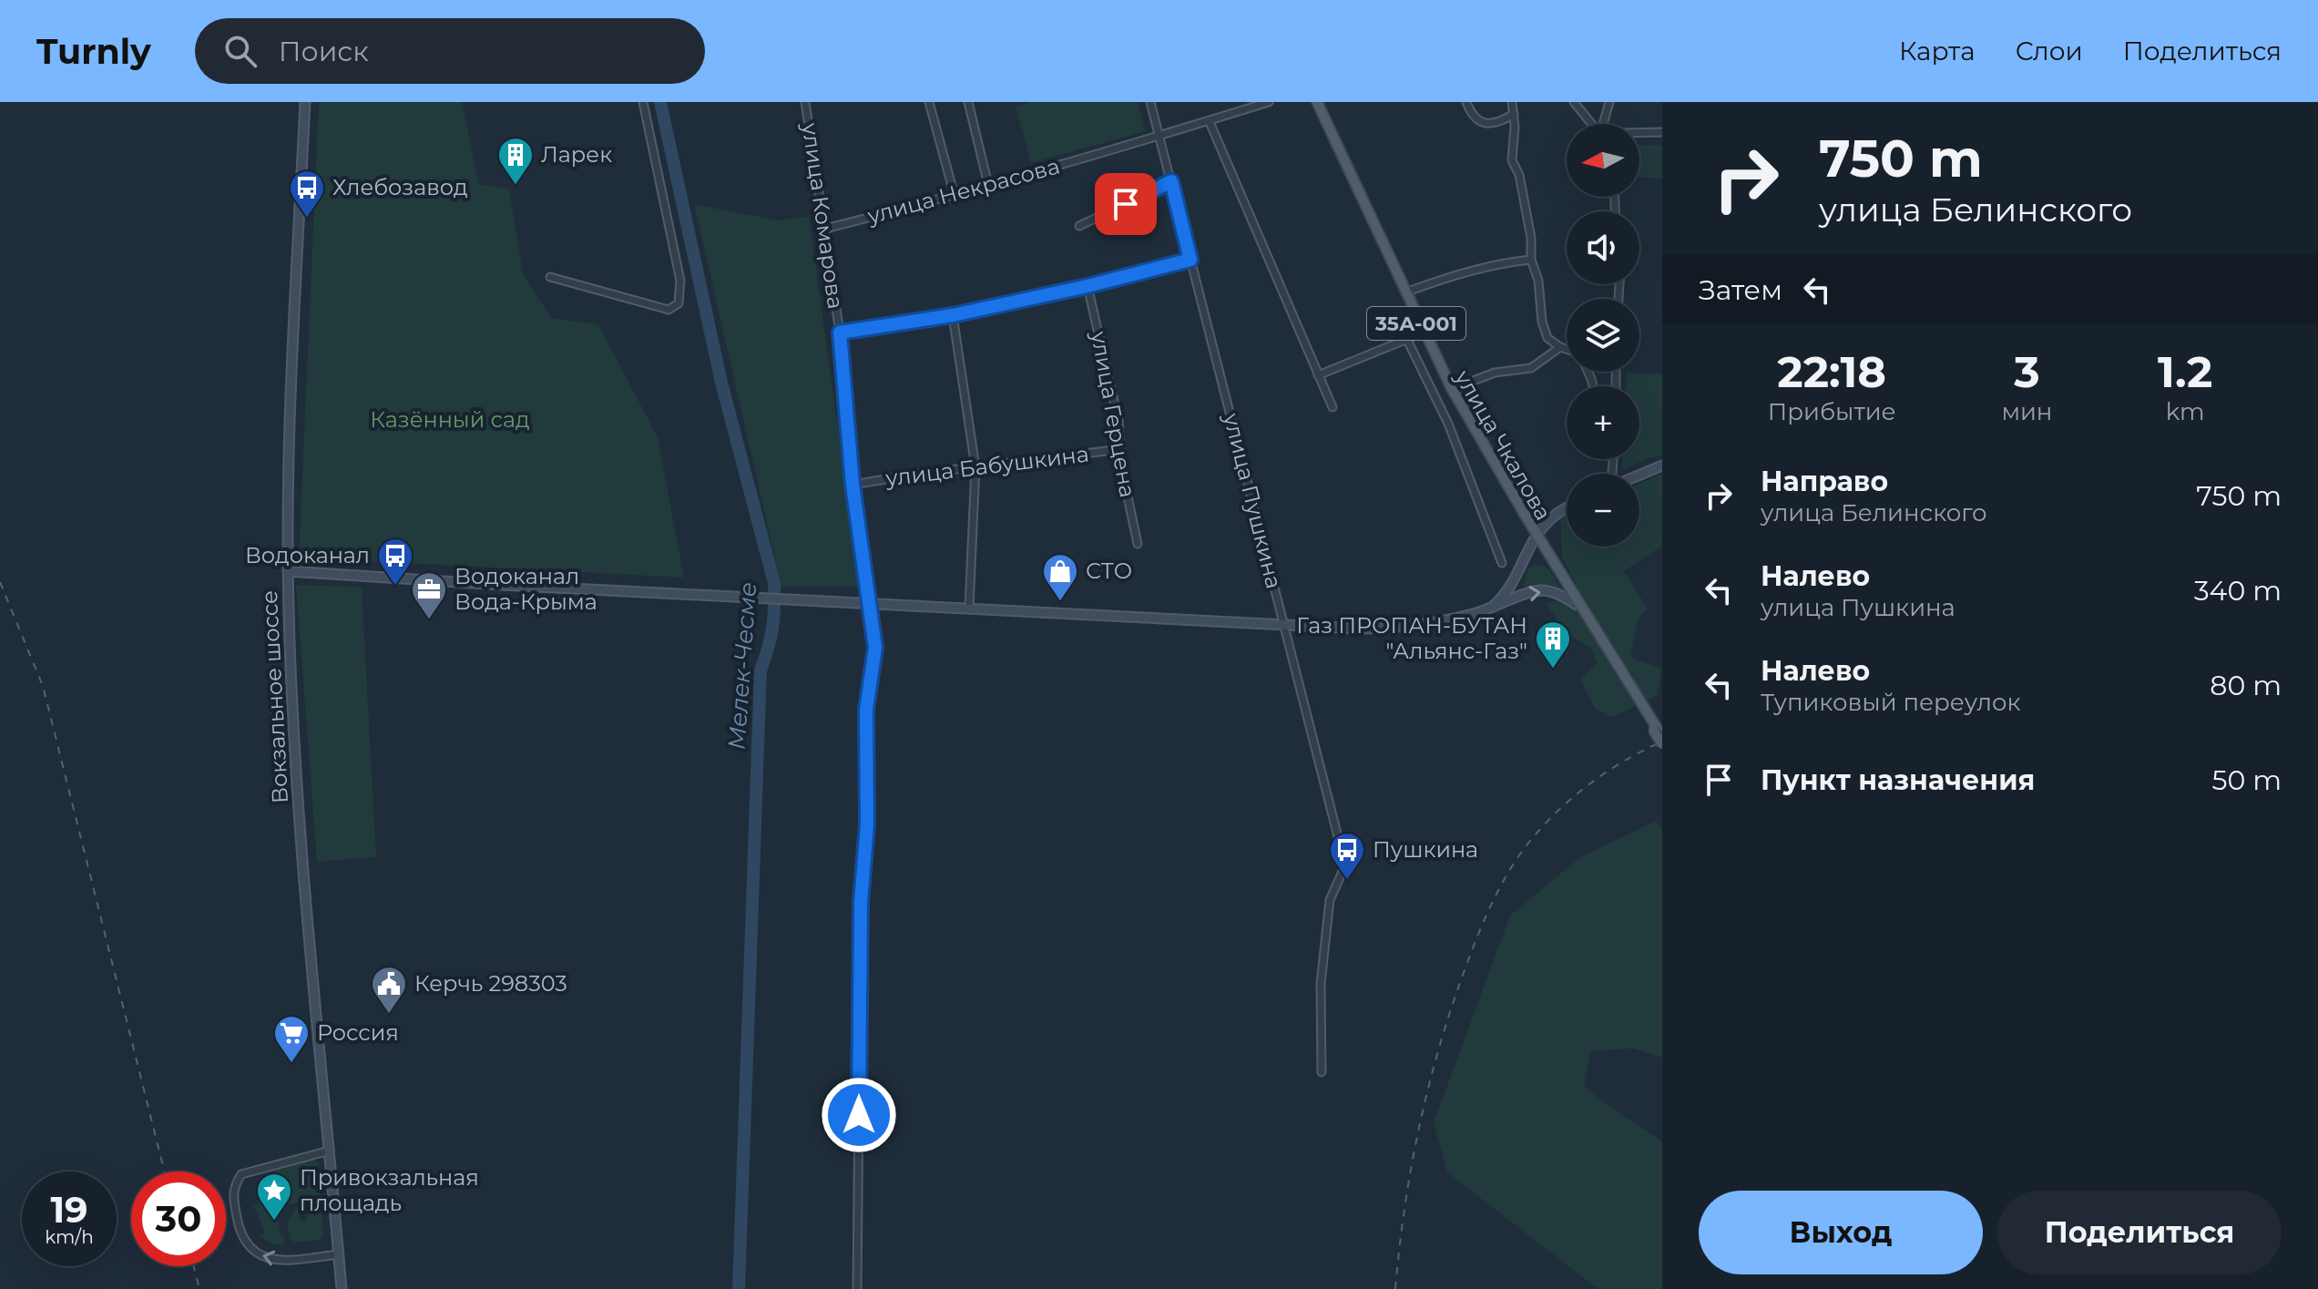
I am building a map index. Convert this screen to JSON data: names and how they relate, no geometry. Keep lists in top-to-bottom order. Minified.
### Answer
{"streets":{"main road":["35А-001","улица Чкалова","Вокзальное шоссе"],"street":["улица Некрасова","улица Комарова","улица Герцена","улица Бабушкина","улица Пушкина"]},"crossings":[["улица Некрасова","улица Комарова"],["улица Некрасова","улица Пушкина"],["улица Комарова","улица Бабушкина"],["35А-001","улица Чкалова"],["улица Герцена","улица Бабушкина"]],"water":["Мелек-Чесме"],"parks":["Казённый сад"],"places":{"building":["Ларек","Газ ПРОПАН-БУТАН \"Альянс-Газ\""],"bus stop":["Хлебозавод","Водоканал","Пушкина"],"shop":["СТО"],"office":["Водоканал Вода-Крыма"],"public building":["Керчь 298303"],"supermarket":["Россия"],"place":["Привокзальная площадь"]},"north":"left","page":{"header":"Turnly","search":"Поиск","nav":["Карта","Слои","Поделиться"],"turn":["750 m","улица Белинского"],"map_buttons":["+","−"],"then":"Затем","eta":["22:18","Прибытие","3","мин","1.2","km"],"list":[{"name":"Направо","note":"улица Белинского","value":"750 m"},{"name":"Налево","note":"улица Пушкина","value":"340 m"},{"name":"Налево","note":"Тупиковый переулок","value":"80 m"},{"name":"Пункт назначения","value":"50 m"}],"speed":"19 km/h","limit":"30","buttons":["Выход","Поделиться"]}}
